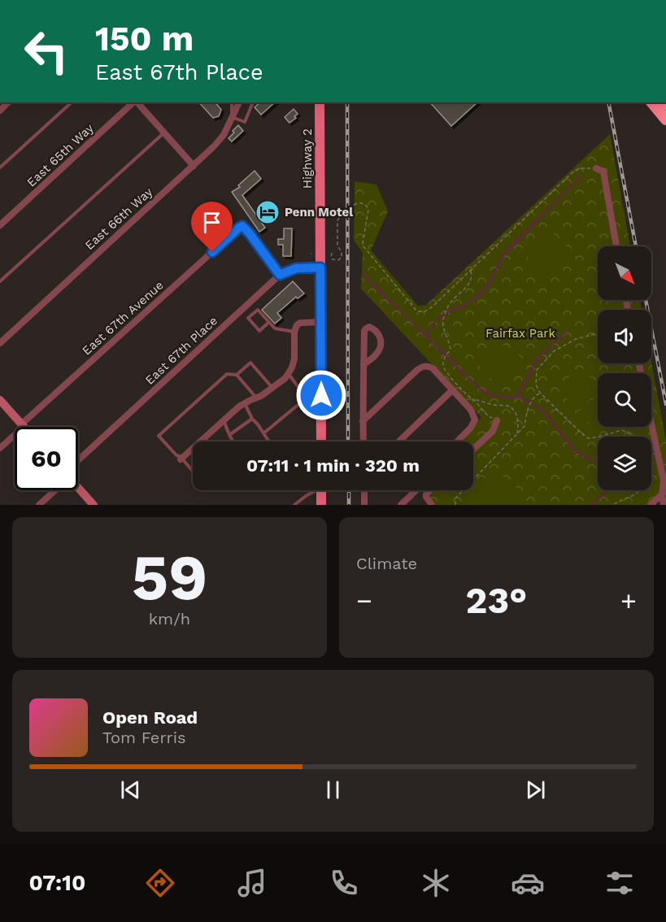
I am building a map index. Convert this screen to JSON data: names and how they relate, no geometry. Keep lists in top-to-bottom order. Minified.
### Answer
{"streets":{"main road":["Highway 2"],"street":["East 65th Way","East 66th Way","East 67th Avenue","East 67th Place"]},"crossings":[["Highway 2","East 67th Place"],["East 67th Avenue","East 67th Place"]],"parks":["Fairfax Park"],"places":{"hotel":["Penn Motel"]},"north":"bottom right","page":{"turn":["150 m","East 67th Place"],"limit":"60","trip":"07:11 · 1 min · 320 m","tile":[["59","km/h"],"Climate"],"heat":["−","23°","+"],"song":["Open Road","Tom Ferris"],"tabs":"07:10"}}
